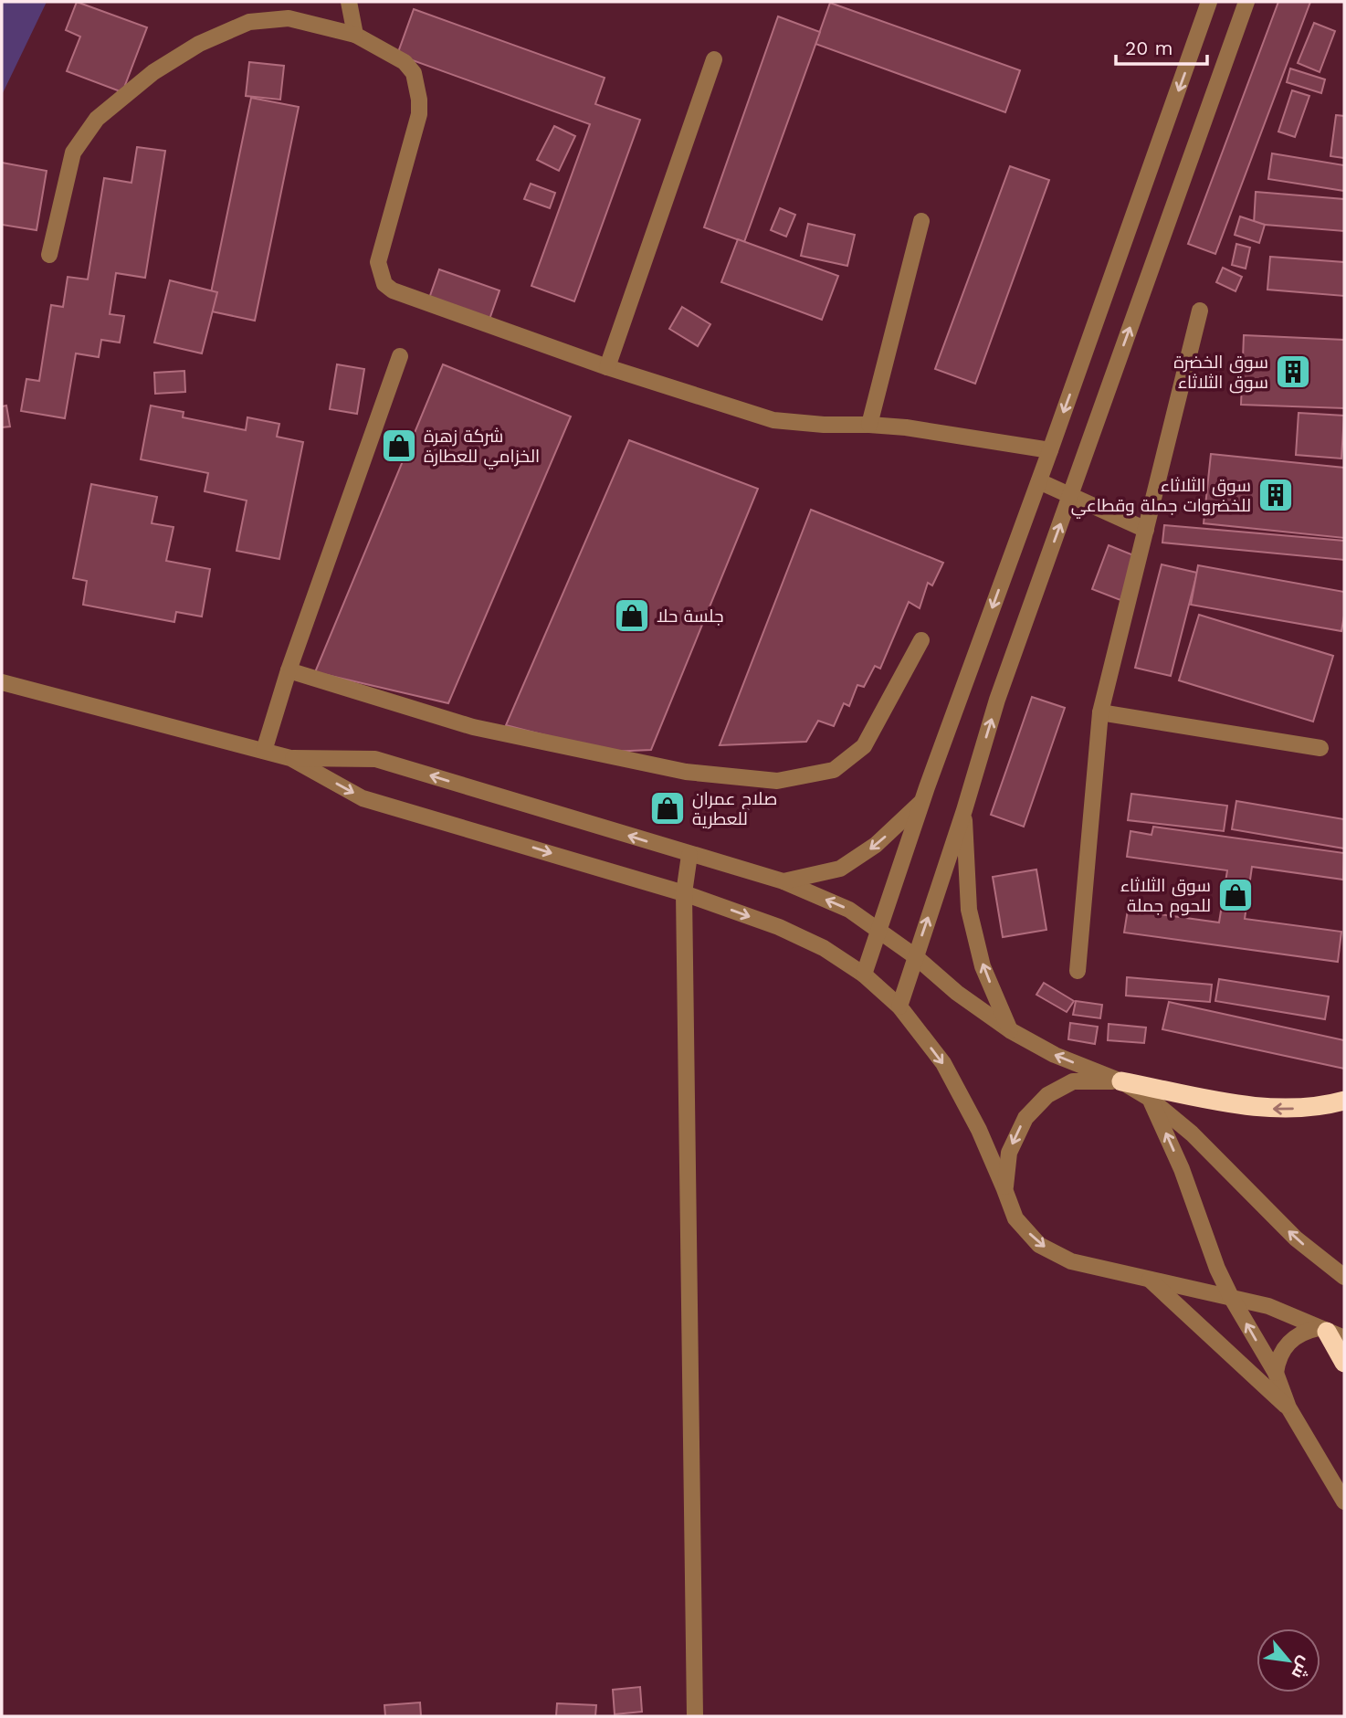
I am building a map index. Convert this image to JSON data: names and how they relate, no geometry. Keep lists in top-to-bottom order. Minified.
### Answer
{"places":{"building":["سوق الخضرة سوق الثلاثاء","سوق الثلاثاء للخضروات جملة وقطاعي"],"shop":["شركة زهرة الخزامي للعطارة","جلسة حلا","صلاح عمران للعطرية","سوق الثلاثاء للحوم جملة"]},"scale_bar":"20 m","north":"bottom right"}
